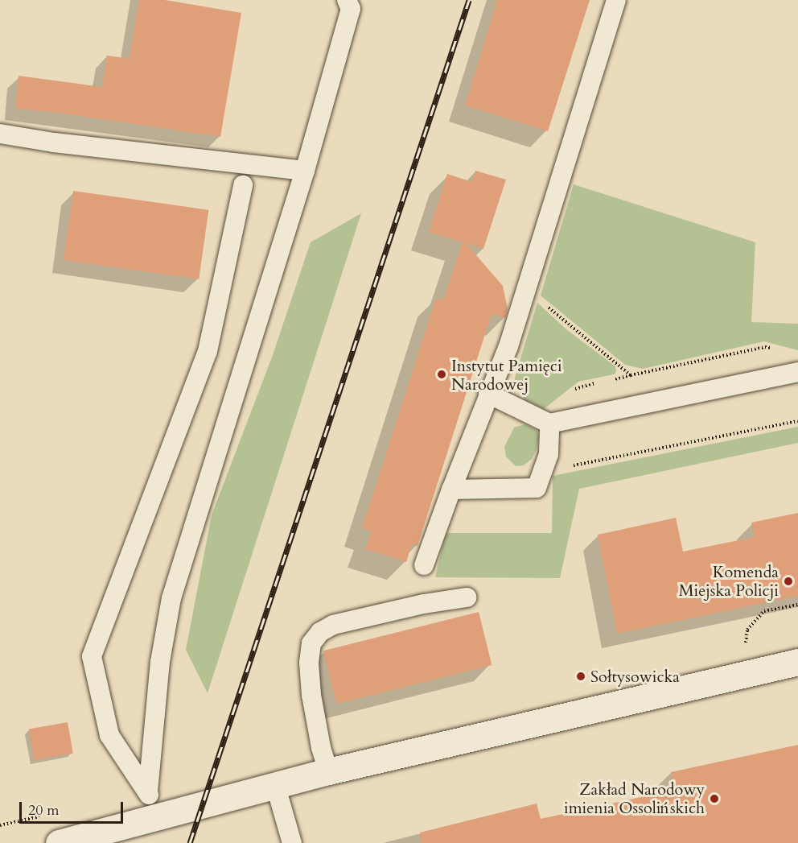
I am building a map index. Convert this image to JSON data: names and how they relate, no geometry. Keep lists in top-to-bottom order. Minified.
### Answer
{"places":["Instytut Pamięci Narodowej","Komenda Miejska Policji","Sołtysowicka","Zakład Narodowy imienia Ossolińskich"],"scale_bar":"20 m"}
